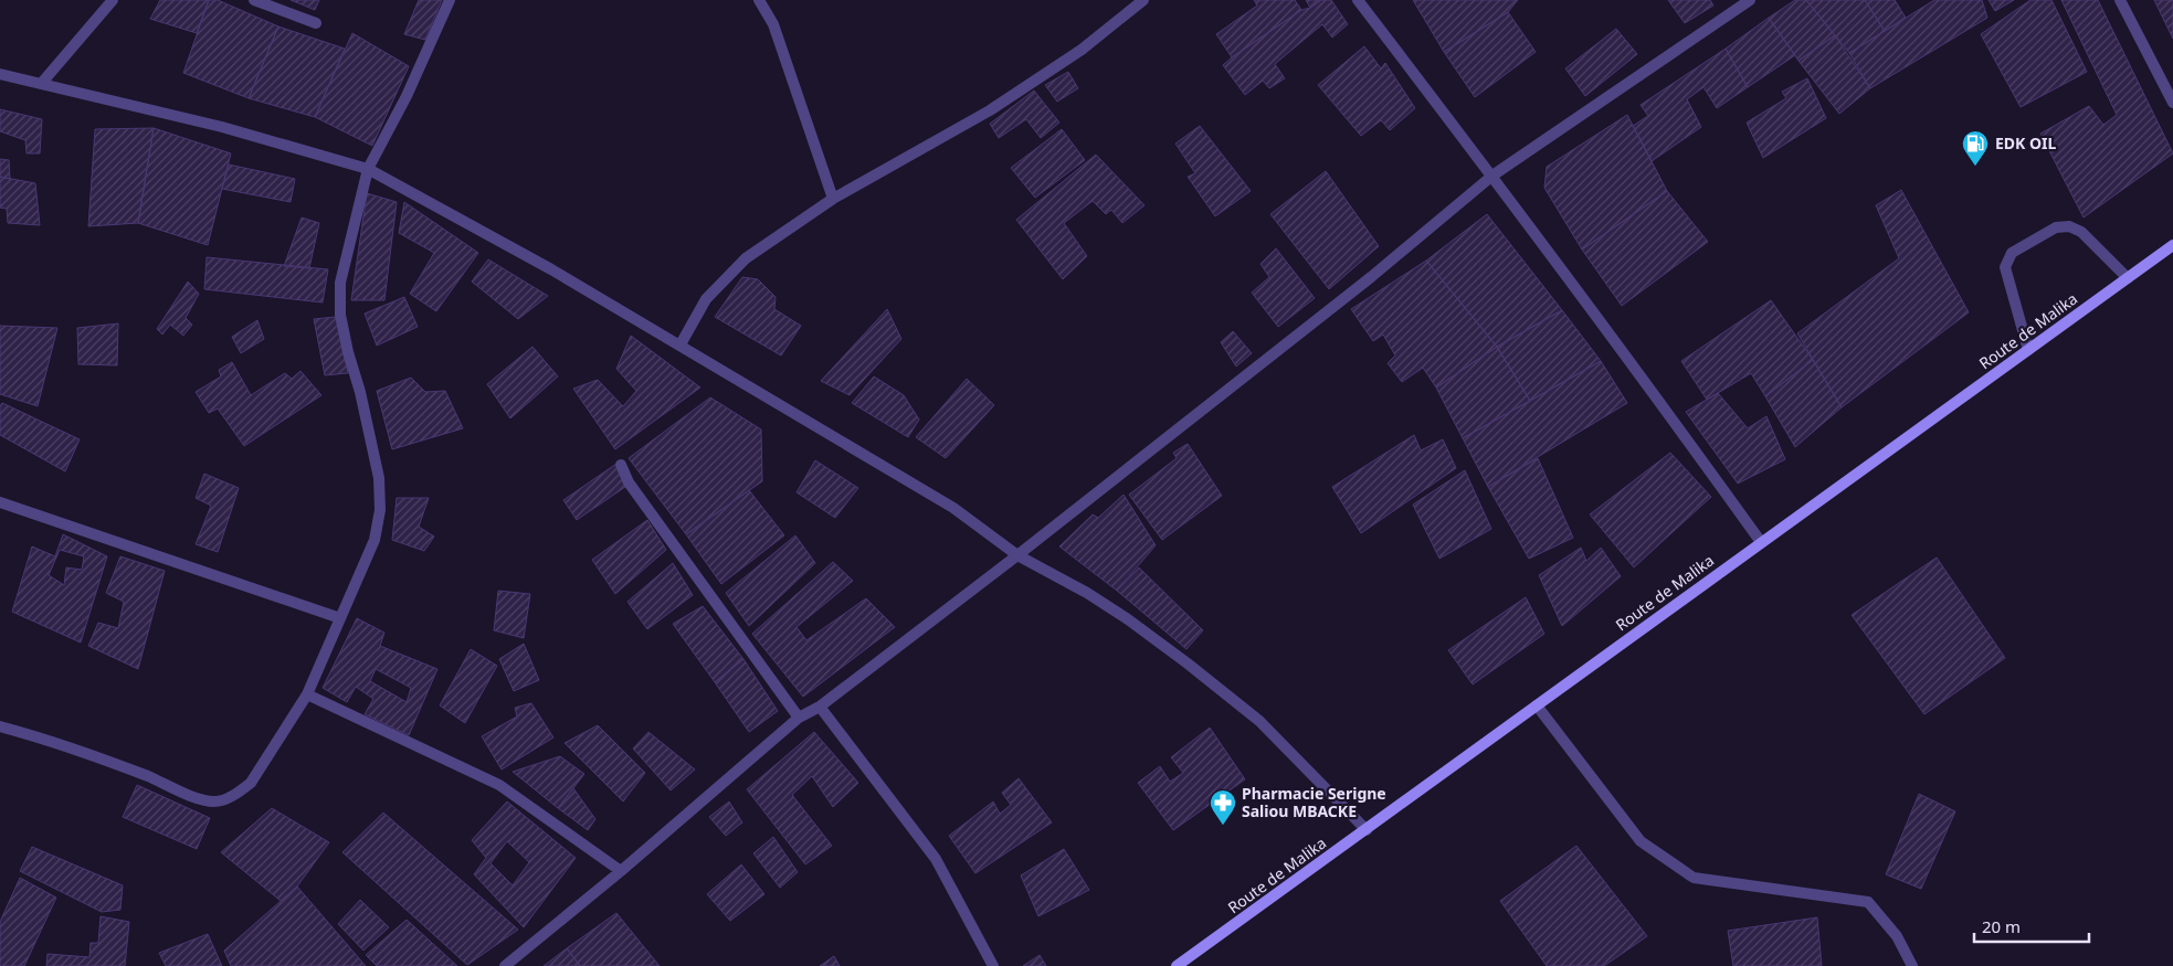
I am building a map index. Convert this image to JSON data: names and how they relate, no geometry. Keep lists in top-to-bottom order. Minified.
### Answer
{"streets":{"main road":["Route de Malika"]},"places":{"fuel station":["EDK OIL"],"pharmacy":["Pharmacie Serigne Saliou MBACKE"]},"scale_bar":"20 m"}
